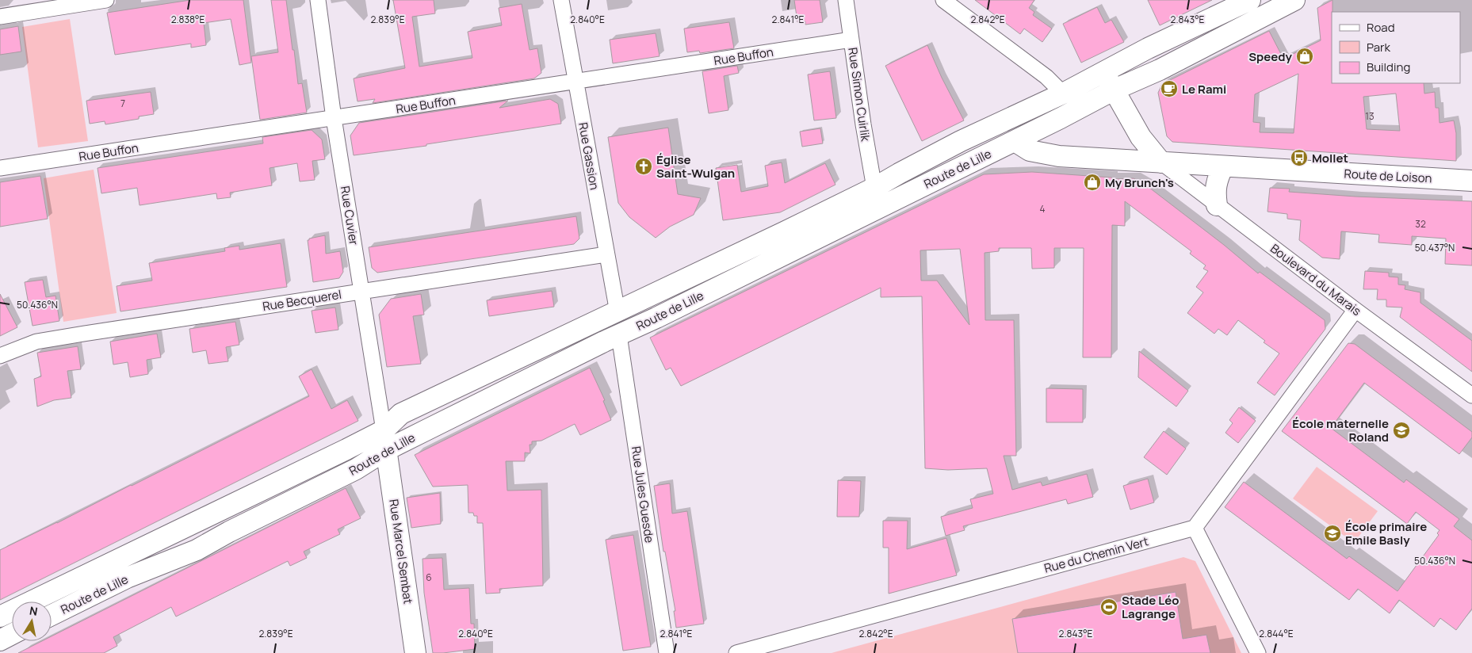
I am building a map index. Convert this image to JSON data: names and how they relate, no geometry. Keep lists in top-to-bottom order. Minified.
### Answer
{"streets":{"main road":["Route de Lille","Route de Loison","Rue Marcel Sembat"],"street":["Rue Buffon","Rue Simon Cuirlik","Rue Gassion","Rue Cuvier","Boulevard du Marais","Rue Becquerel","Rue Jules Guesde","Rue du Chemin Vert"]},"crossings":[["Rue Buffon","Rue Simon Cuirlik"],["Rue Buffon","Rue Gassion"],["Rue Buffon","Rue Cuvier"],["Rue Simon Cuirlik","Route de Lille"],["Rue Gassion","Route de Lille"],["Rue Gassion","Rue Becquerel"],["Route de Lille","Route de Loison"],["Route de Lille","Rue Cuvier"],["Route de Lille","Rue Jules Guesde"],["Route de Lille","Rue Marcel Sembat"],["Route de Loison","Boulevard du Marais"],["Rue Cuvier","Rue Becquerel"],["Rue Cuvier","Rue Marcel Sembat"]],"places":{"shop":["Speedy","My Brunch's"],"cafe":["Le Rami"],"bus stop":["Mollet"],"church":["Église Saint-Wulgan"],"school or university":["École maternelle Roland","École primaire Emile Basly"],"sports":["Stade Léo Lagrange"]},"house_numbers":["7","13","4","32","6"],"legend":["Road","Park","Building"],"north":"top","coordinates":["2.838°E","2.839°E","2.840°E","2.841°E","2.842°E","2.843°E","50.437°N","50.436°N","2.844°E"]}
